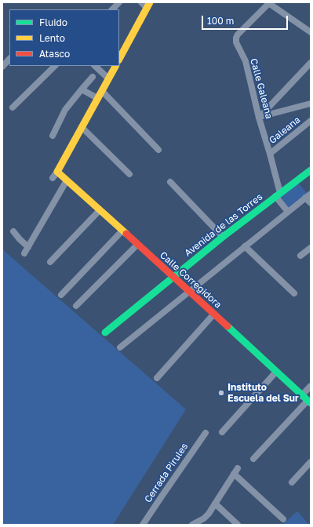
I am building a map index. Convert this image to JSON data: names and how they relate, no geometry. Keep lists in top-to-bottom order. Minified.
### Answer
{"streets":{"street":["Calle Galeana","Galeana","Avenida de las Torres","Calle Corregidora","Cerrada Pirules"]},"crossings":[["Calle Galeana","Galeana"],["Calle Galeana","Avenida de las Torres"],["Avenida de las Torres","Calle Corregidora"]],"places":["Instituto Escuela del Sur"],"legend":["Fluido","Lento","Atasco"],"scale_bar":"100 m"}
